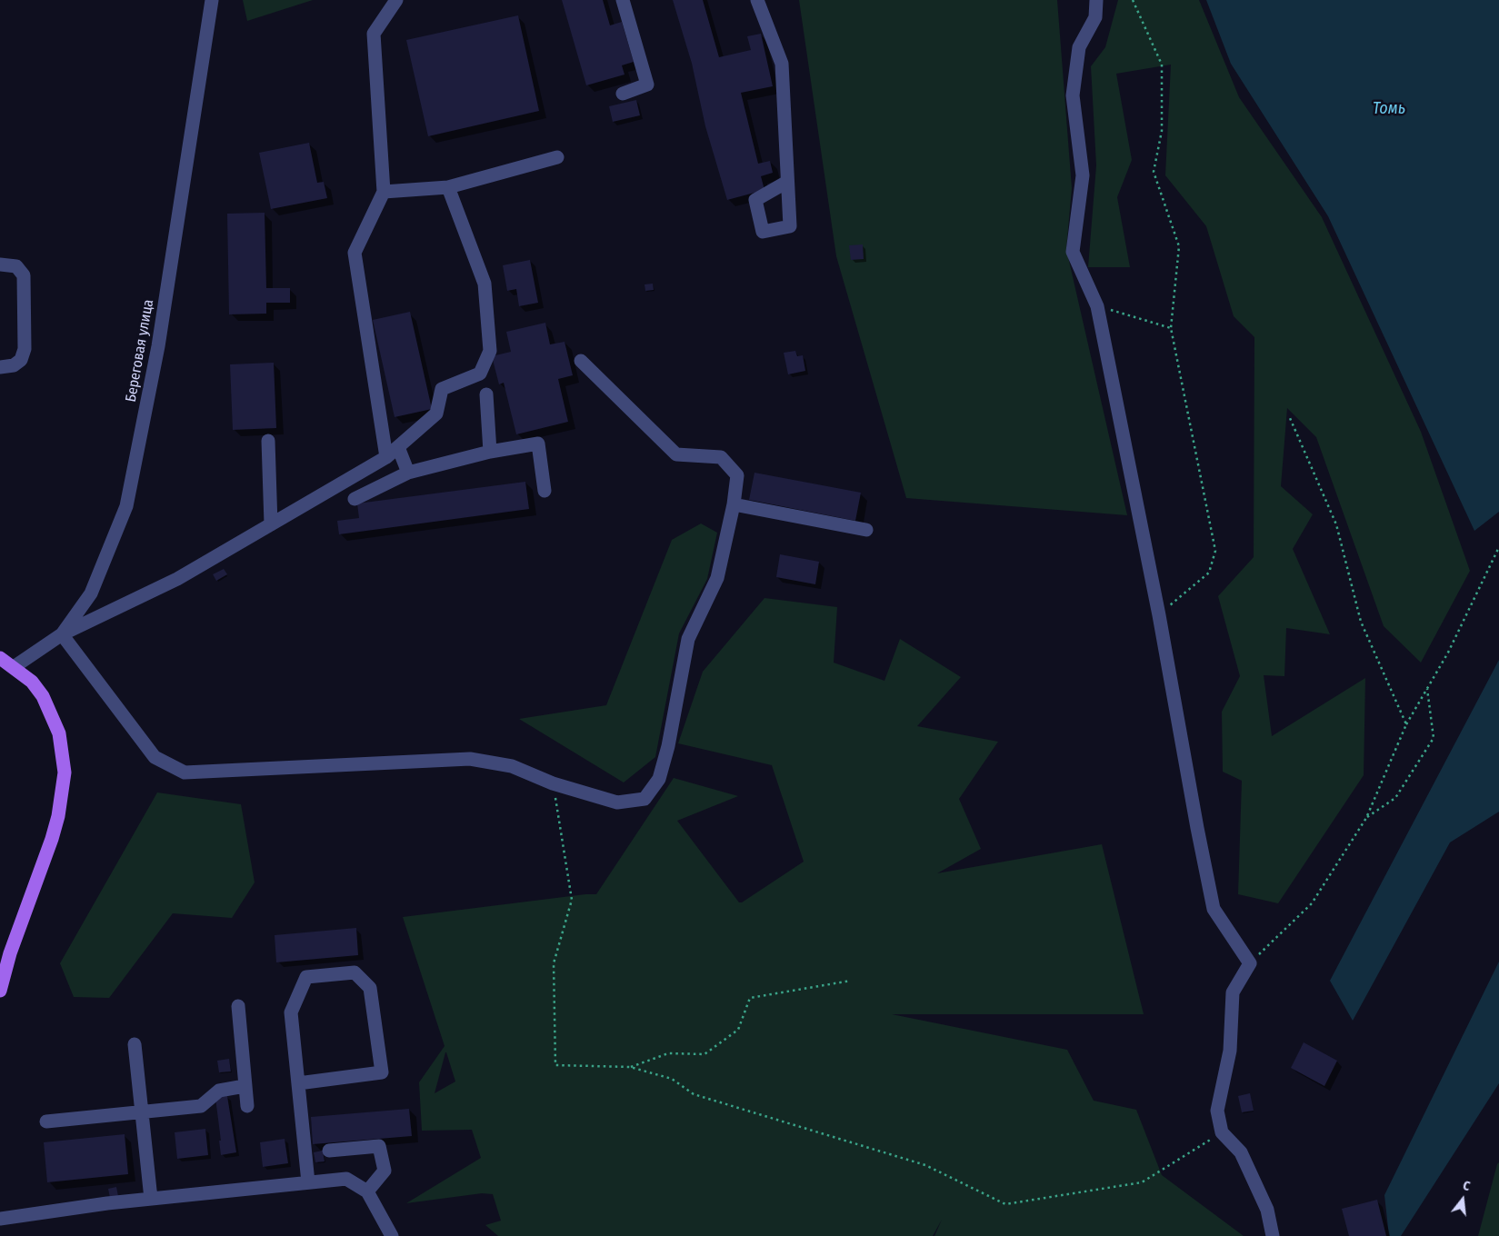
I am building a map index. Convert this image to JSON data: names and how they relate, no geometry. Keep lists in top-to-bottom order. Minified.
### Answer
{"streets":{"street":["Береговая улица"]},"water":["Томь"],"north":"top"}
